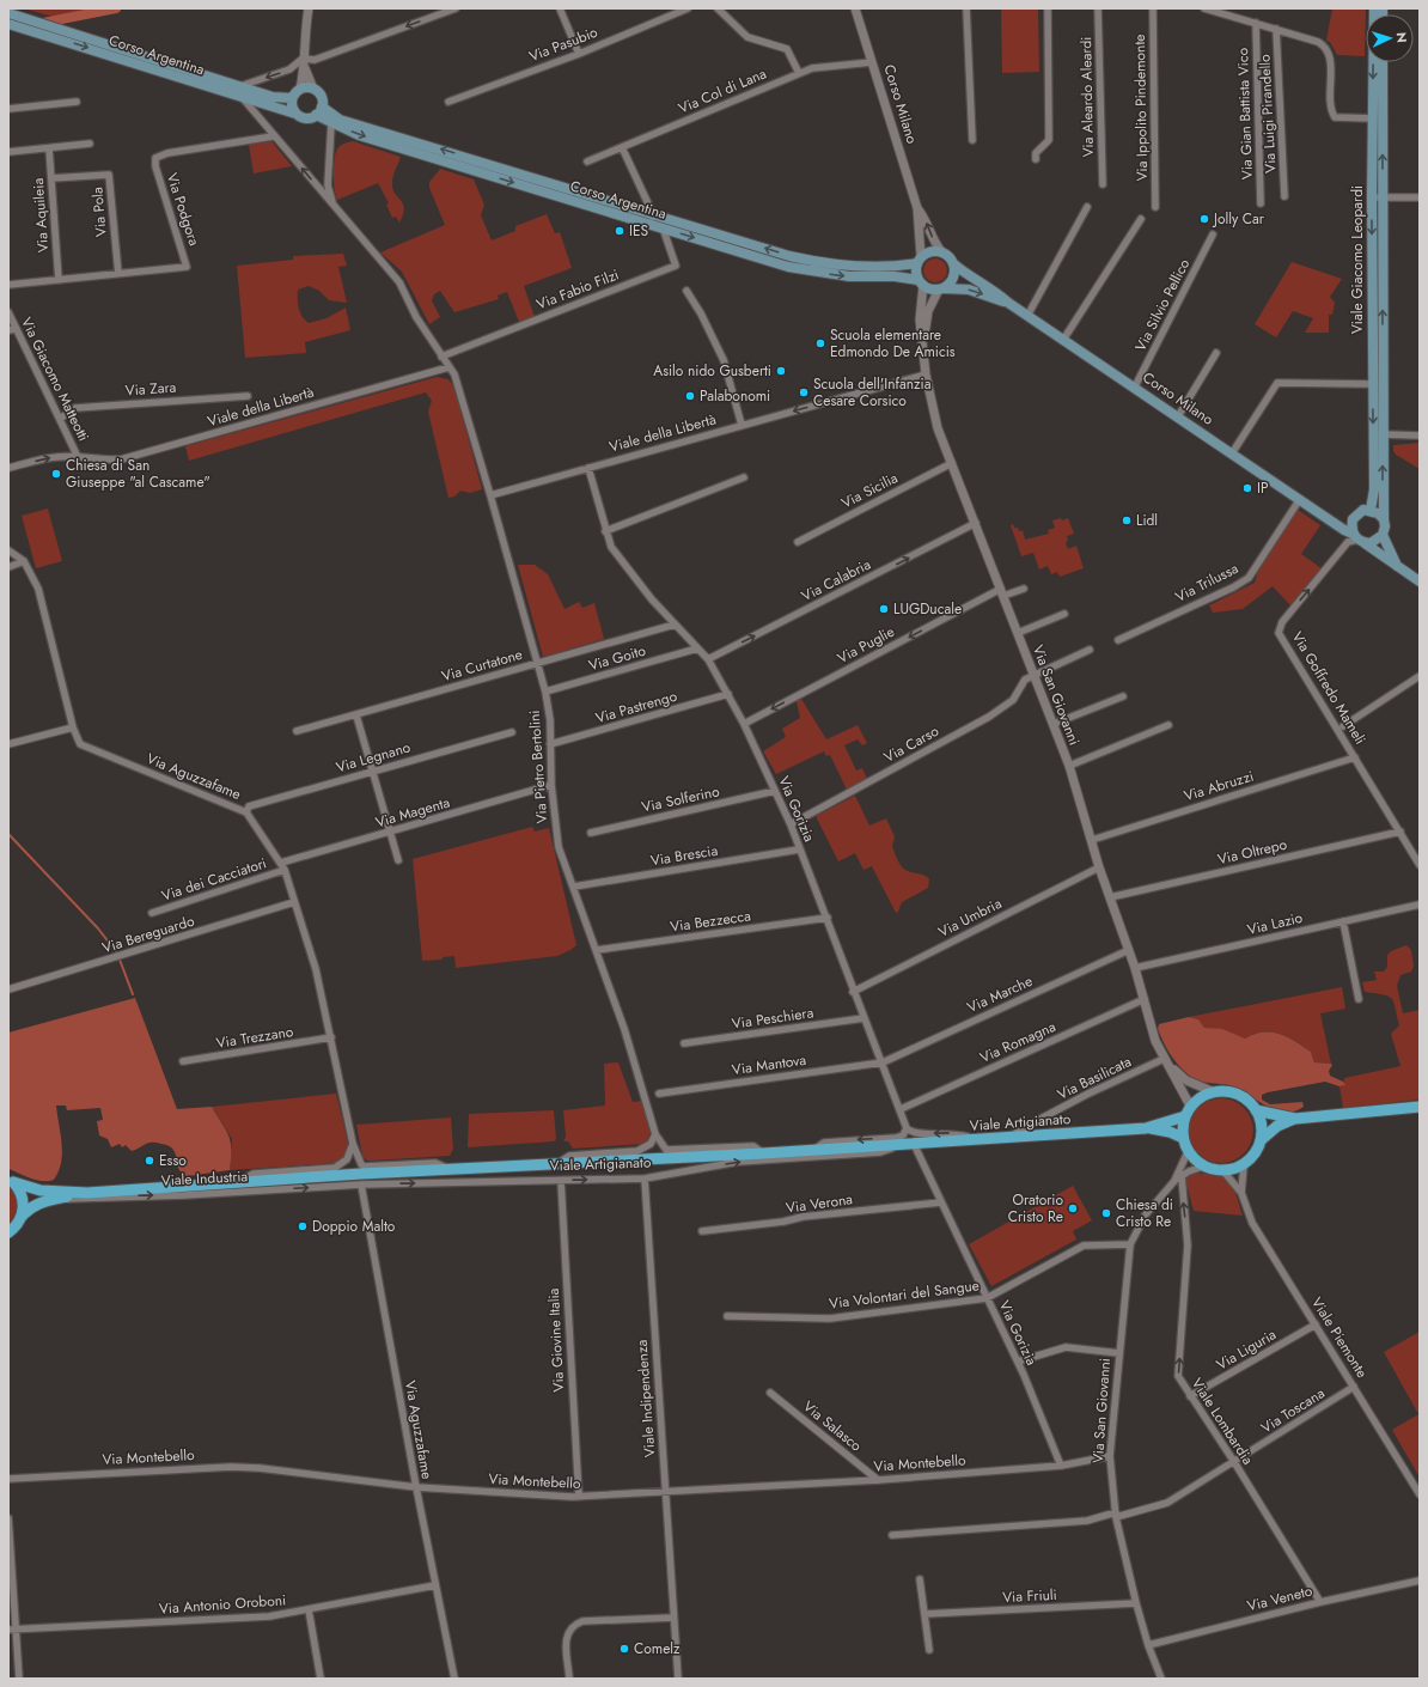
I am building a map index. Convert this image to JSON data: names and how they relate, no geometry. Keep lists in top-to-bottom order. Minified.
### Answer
{"streets":{"main road":["Corso Argentina","Corso Milano","Viale Giacomo Leopardi","Viale Artigianato","Viale Industria"],"street":["Via Pasubio","Via Col di Lana","Via Aleardo Aleardi","Via Ippolito Pindemonte","Via Gian Battista Vico","Via Luigi Pirandello","Via Podgora","Via Pola","Via Aquileia","Via Fabio Filzi","Via Silvio Pellico","Via Giacomo Matteotti","Via Zara","Viale della Libertà","Via Sicilia","Via Calabria","Via Trilussa","Via Puglie","Via Goito","Via Curtatone","Via Goffredo Mameli","Via San Giovanni","Via Pastrengo","Via Carso","Via Legnano","Via Pietro Bertolini","Via Aguzzafame","Via Abruzzi","Via Solferino","Via Gorizia","Via Magenta","Via Oltrepo","Via Brescia","Via dei Cacciatori","Via Umbria","Via Bezzecca","Via Lazio","Via Bereguardo","Via Marche","Via Peschiera","Via Trezzano","Via Romagna","Via Mantova","Via Basilicata","Via Verona","Via Volontari del Sangue","Viale Piemonte","Via Giovine Italia","Via Liguria","Viale Indipendenza","Via Toscana","Viale Lombardia","Via Salasco","Via Montebello","Via Friuli","Via Veneto","Via Antonio Oroboni"]},"crossings":[["Corso Argentina","Corso Milano"],["Corso Argentina","Via Fabio Filzi"],["Corso Argentina","Via San Giovanni"],["Via Col di Lana","Corso Milano"],["Corso Milano","Viale Giacomo Leopardi"],["Corso Milano","Via Silvio Pellico"],["Corso Milano","Via Trilussa"],["Corso Milano","Via Goffredo Mameli"],["Corso Milano","Via San Giovanni"],["Via Podgora","Via Pola"],["Via Podgora","Via Aquileia"],["Via Pola","Via Aquileia"],["Viale Giacomo Leopardi","Via Goffredo Mameli"],["Via Giacomo Matteotti","Via Zara"],["Via Giacomo Matteotti","Viale della Libertà"],["Viale della Libertà","Via San Giovanni"],["Viale della Libertà","Via Pietro Bertolini"],["Viale della Libertà","Via Gorizia"],["Via Sicilia","Via San Giovanni"],["Via Calabria","Via San Giovanni"],["Via Calabria","Via Gorizia"],["Via Puglie","Via San Giovanni"],["Via Puglie","Via Gorizia"],["Via Goito","Via Pietro Bertolini"],["Via Goito","Via Gorizia"],["Via Curtatone","Via Pietro Bertolini"],["Via Curtatone","Via Gorizia"],["Via Goffredo Mameli","Via Abruzzi"],["Via Goffredo Mameli","Via Oltrepo"],["Via San Giovanni","Via Carso"],["Via San Giovanni","Via Abruzzi"],["Via San Giovanni","Via Oltrepo"],["Via San Giovanni","Via Umbria"],["Via San Giovanni","Via Lazio"],["Via San Giovanni","Via Marche"],["Via San Giovanni","Via Romagna"],["Via San Giovanni","Via Basilicata"],["Via San Giovanni","Viale Artigianato"],["Via San Giovanni","Via Volontari del Sangue"],["Via San Giovanni","Viale Piemonte"],["Via San Giovanni","Via Toscana"],["Via San Giovanni","Viale Lombardia"],["Via San Giovanni","Via Friuli"],["Via San Giovanni","Via Veneto"],["Via Pastrengo","Via Pietro Bertolini"],["Via Pastrengo","Via Gorizia"],["Via Carso","Via Gorizia"],["Via Legnano","Via Aguzzafame"],["Via Pietro Bertolini","Via Magenta"],["Via Pietro Bertolini","Via Brescia"],["Via Pietro Bertolini","Via Bezzecca"],["Via Aguzzafame","Via Magenta"],["Via Aguzzafame","Via dei Cacciatori"],["Via Aguzzafame","Via Bereguardo"],["Via Aguzzafame","Via Trezzano"],["Via Aguzzafame","Viale Artigianato"],["Via Aguzzafame","Viale Industria"],["Via Aguzzafame","Via Montebello"],["Via Aguzzafame","Via Antonio Oroboni"],["Via Solferino","Via Gorizia"],["Via Gorizia","Via Brescia"],["Via Gorizia","Via Umbria"],["Via Gorizia","Via Bezzecca"],["Via Gorizia","Via Marche"],["Via Gorizia","Via Peschiera"],["Via Gorizia","Via Romagna"],["Via Gorizia","Via Mantova"],["Via Gorizia","Viale Artigianato"],["Via Gorizia","Via Verona"],["Via Gorizia","Via Volontari del Sangue"],["Via Gorizia","Via Montebello"],["Via Marche","Via Mantova"],["Via Basilicata","Viale Artigianato"],["Viale Artigianato","Viale Industria"],["Viale Artigianato","Viale Piemonte"],["Viale Artigianato","Via Giovine Italia"],["Viale Artigianato","Viale Indipendenza"],["Viale Piemonte","Via Liguria"],["Viale Piemonte","Via Toscana"],["Via Giovine Italia","Via Montebello"],["Via Liguria","Viale Lombardia"],["Viale Indipendenza","Via Montebello"],["Via Toscana","Viale Lombardia"],["Viale Lombardia","Via Veneto"],["Via Salasco","Via Montebello"]],"one_way":["Via Calabria","Via Puglie","Via Goffredo Mameli","Viale Lombardia"],"places":["Jolly Car","IES","Scuola elementare Edmondo De Amicis","Asilo nido Gusberti","Scuola dell'Infanzia Cesare Corsico","Palabonomi","Chiesa di San Giuseppe \"al Cascame\"","IP","Lidl","LUGDucale","Esso","Oratorio Cristo Re","Chiesa di Cristo Re","Doppio Malto","Comelz"],"north":"right"}
